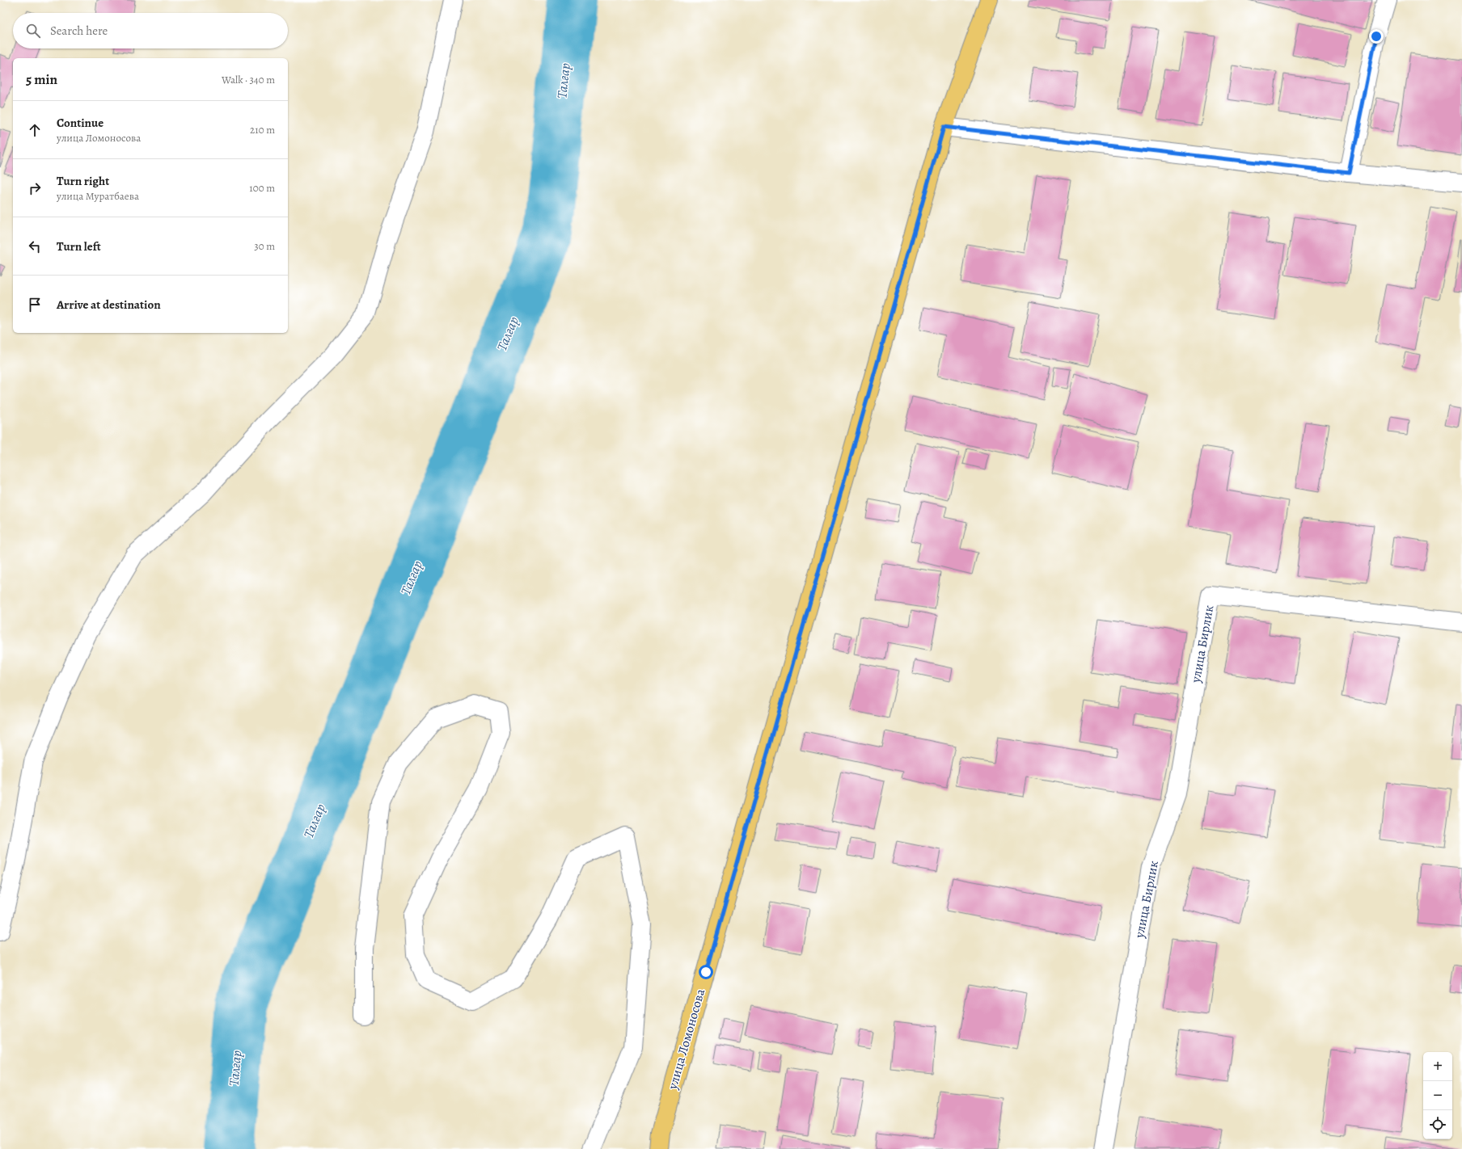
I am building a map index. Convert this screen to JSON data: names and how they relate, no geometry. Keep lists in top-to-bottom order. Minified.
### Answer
{"streets":{"main road":["улица Ломоносова"],"street":["улица Бирлик"]},"water":["Талғар"],"page":{"search":"Search here","heading":["5 min","Walk · 340 m"],"list":[["Continue","улица Ломоносова","210 m"],["Turn right","улица Муратбаева","100 m"],["Turn left","30 m"],"Arrive at destination"],"map_buttons":["+","−"]}}
